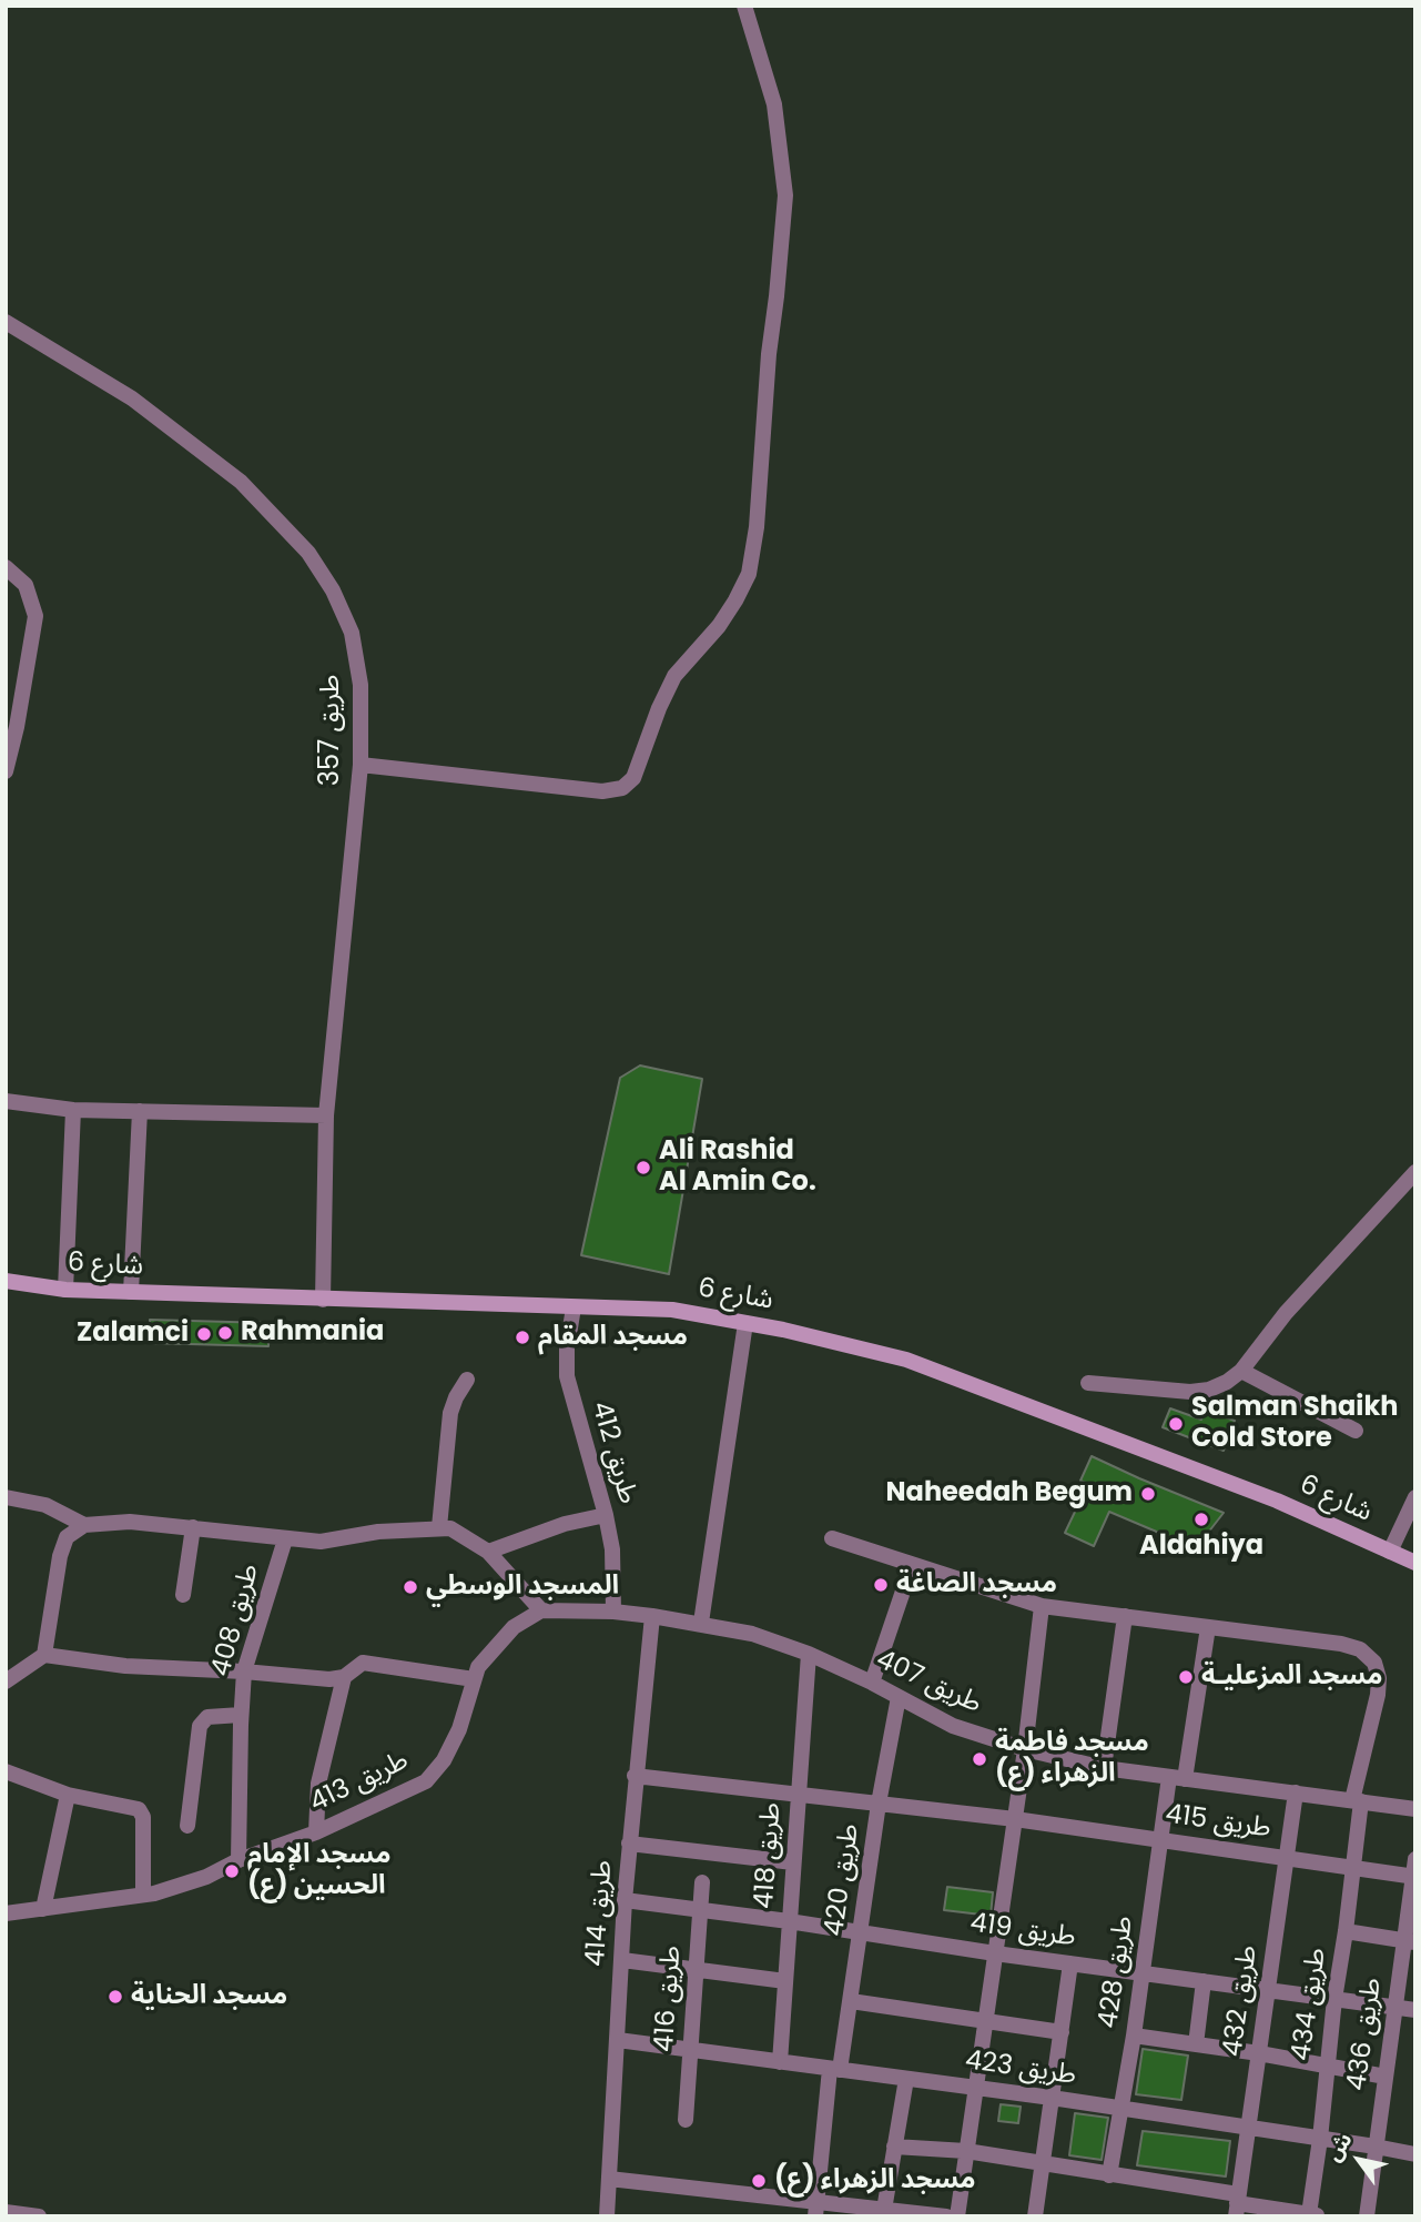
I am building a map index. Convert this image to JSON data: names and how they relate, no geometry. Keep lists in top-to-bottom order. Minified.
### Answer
{"streets":{"street":["طريق 357","شارع 6","طريق 412","طريق 408","طريق 407","طريق 413","طريق 415","طريق 418","طريق 420","طريق 414","طريق 419","طريق 428","طريق 416","طريق 432","طريق 434","طريق 436","طريق 423"]},"crossings":[["طريق 357","شارع 6"],["شارع 6","طريق 412"],["طريق 408","طريق 413"],["طريق 407","طريق 418"],["طريق 407","طريق 420"],["طريق 407","طريق 414"],["طريق 407","طريق 428"],["طريق 407","طريق 432"],["طريق 407","طريق 434"],["طريق 415","طريق 418"],["طريق 415","طريق 420"],["طريق 415","طريق 414"],["طريق 415","طريق 428"],["طريق 415","طريق 432"],["طريق 415","طريق 434"],["طريق 415","طريق 436"],["طريق 418","طريق 419"],["طريق 418","طريق 423"],["طريق 420","طريق 419"],["طريق 420","طريق 423"],["طريق 414","طريق 419"],["طريق 414","طريق 423"],["طريق 419","طريق 428"],["طريق 419","طريق 416"],["طريق 419","طريق 432"],["طريق 419","طريق 434"],["طريق 419","طريق 436"],["طريق 428","طريق 423"],["طريق 416","طريق 423"],["طريق 432","طريق 423"],["طريق 434","طريق 423"],["طريق 436","طريق 423"]],"places":["Ali Rashid Al Amin Co.","Rahmania","Zalamci","مسجد المقام","Salman Shaikh Cold Store","Naheedah Begum","Aldahiya","مسجد الصاغة","المسجد الوسطي","مسجد المزعليـة","مسجد فاطمة الزهراء (ع)","مسجد الإمام الحسين (ع)","مسجد الحناية","مسجد الزهراء (ع)"],"north":"top left"}
